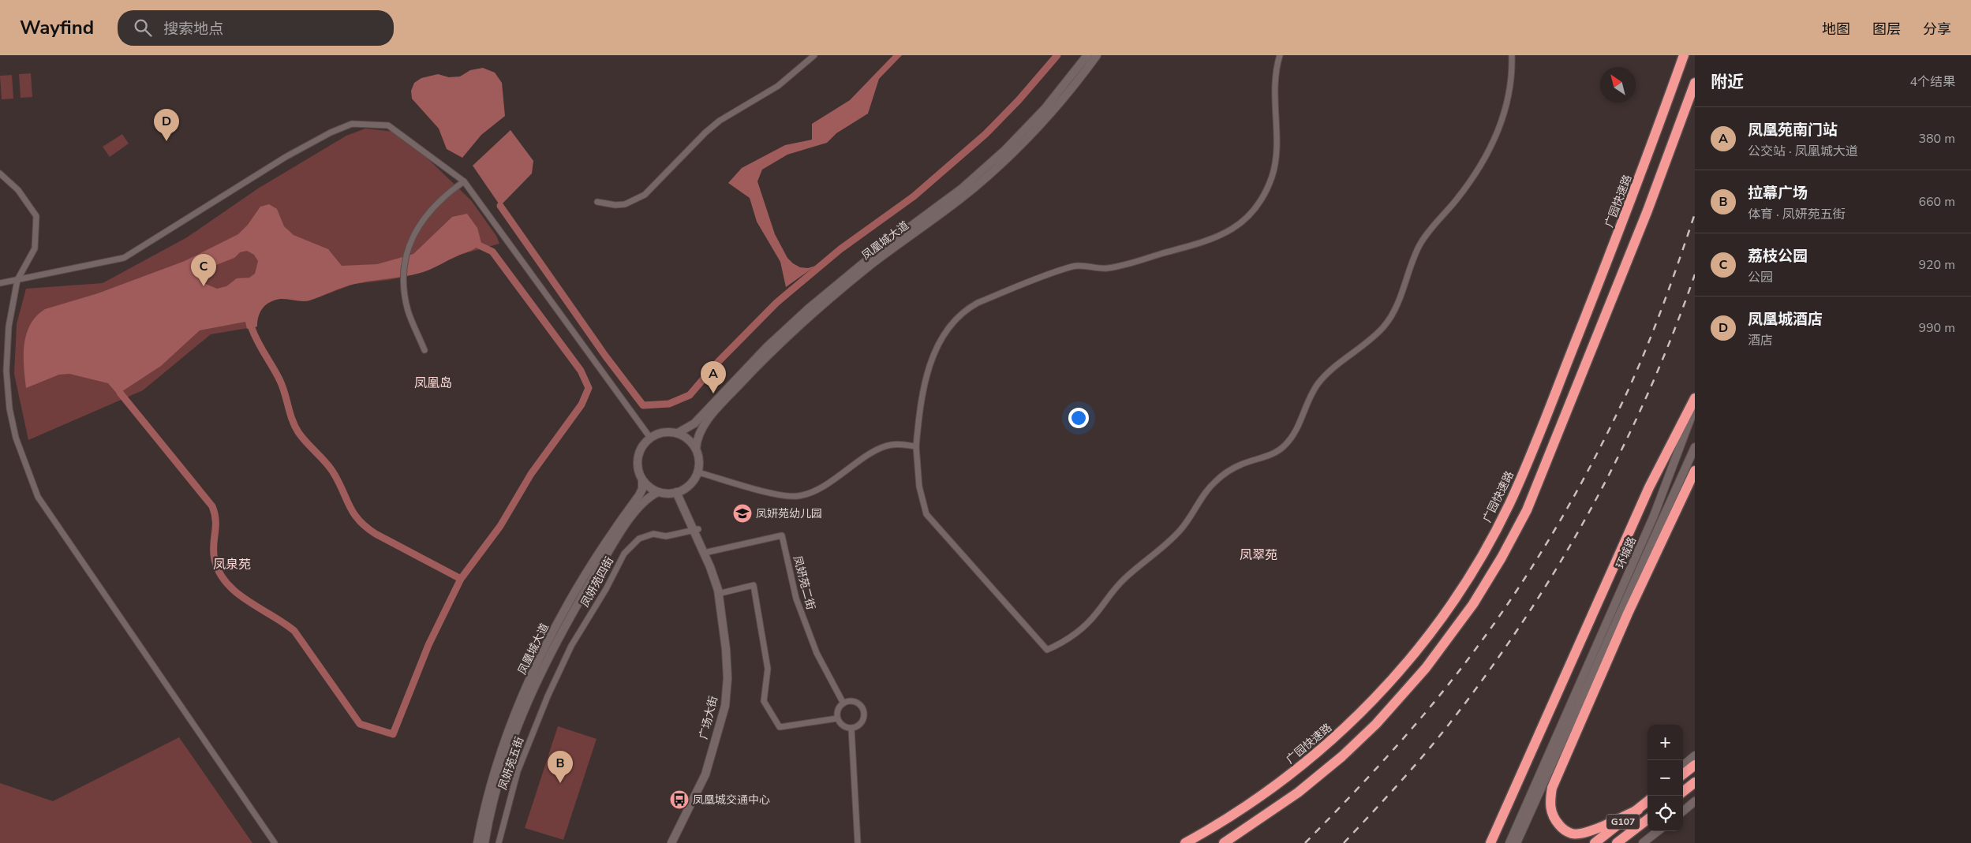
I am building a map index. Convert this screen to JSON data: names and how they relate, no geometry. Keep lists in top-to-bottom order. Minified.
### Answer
{"streets":{"highway":["广园快速路","G107"],"main road":["凤凰城大道","环城路","广场大街"],"street":["凤妍苑四街","凤妍苑二街","凤妍苑五街"]},"crossings":[["凤凰城大道","广场大街"],["凤妍苑四街","广场大街"],["凤妍苑四街","凤妍苑五街"],["凤妍苑二街","广场大街"]],"districts":["凤凰岛","凤翠苑","凤泉苑"],"places":{"school or university":["凤妍苑幼儿园"],"bus stop":["凤凰城交通中心"]},"north":"top left","page":{"header":"Wayfind","search":"搜索地点","nav":["地图","图层","分享"],"heading":["附近","4个结果"],"list":[{"mark":"A","name":"凤凰苑南门站","note":"公交站 · 凤凰城大道","value":"380 m"},{"mark":"B","name":"拉幕广场","note":"体育 · 凤妍苑五街","value":"660 m"},{"mark":"C","name":"荔枝公园","note":"公园","value":"920 m"},{"mark":"D","name":"凤凰城酒店","note":"酒店","value":"990 m"}],"pins":["D","C","A","B"],"map_buttons":["+","−"]}}
